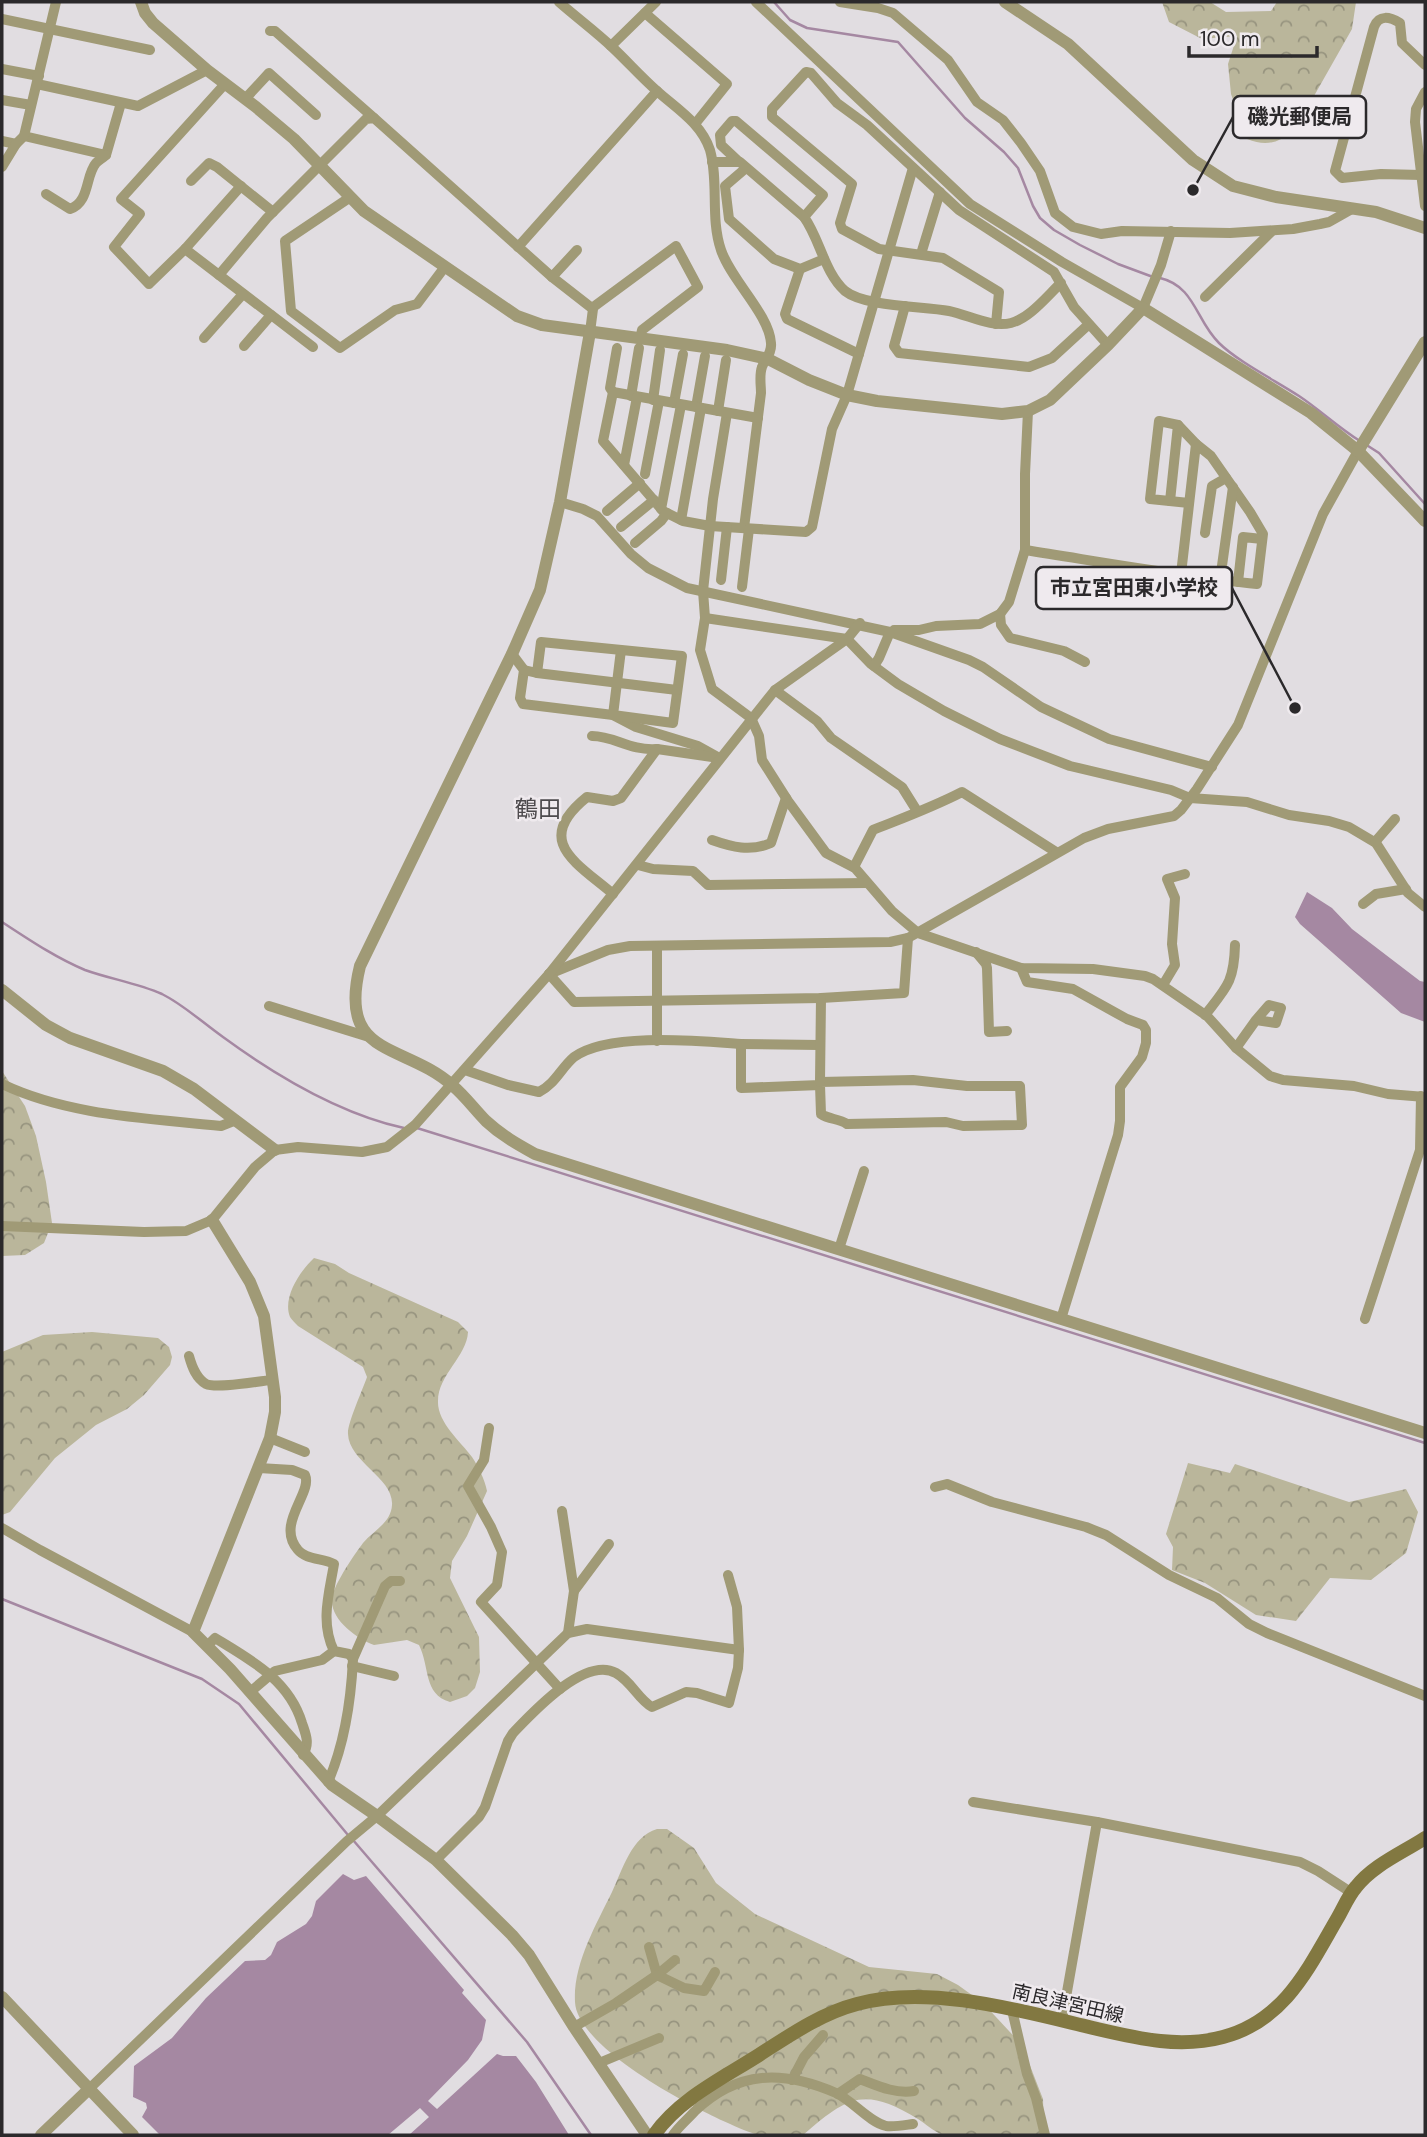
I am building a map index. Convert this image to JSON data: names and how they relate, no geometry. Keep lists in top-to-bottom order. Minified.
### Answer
{"streets":{"main road":["南良津宮田線"]},"districts":["鶴田"],"places":["磯光郵便局","市立宮田東小学校"],"scale_bar":"100 m"}
